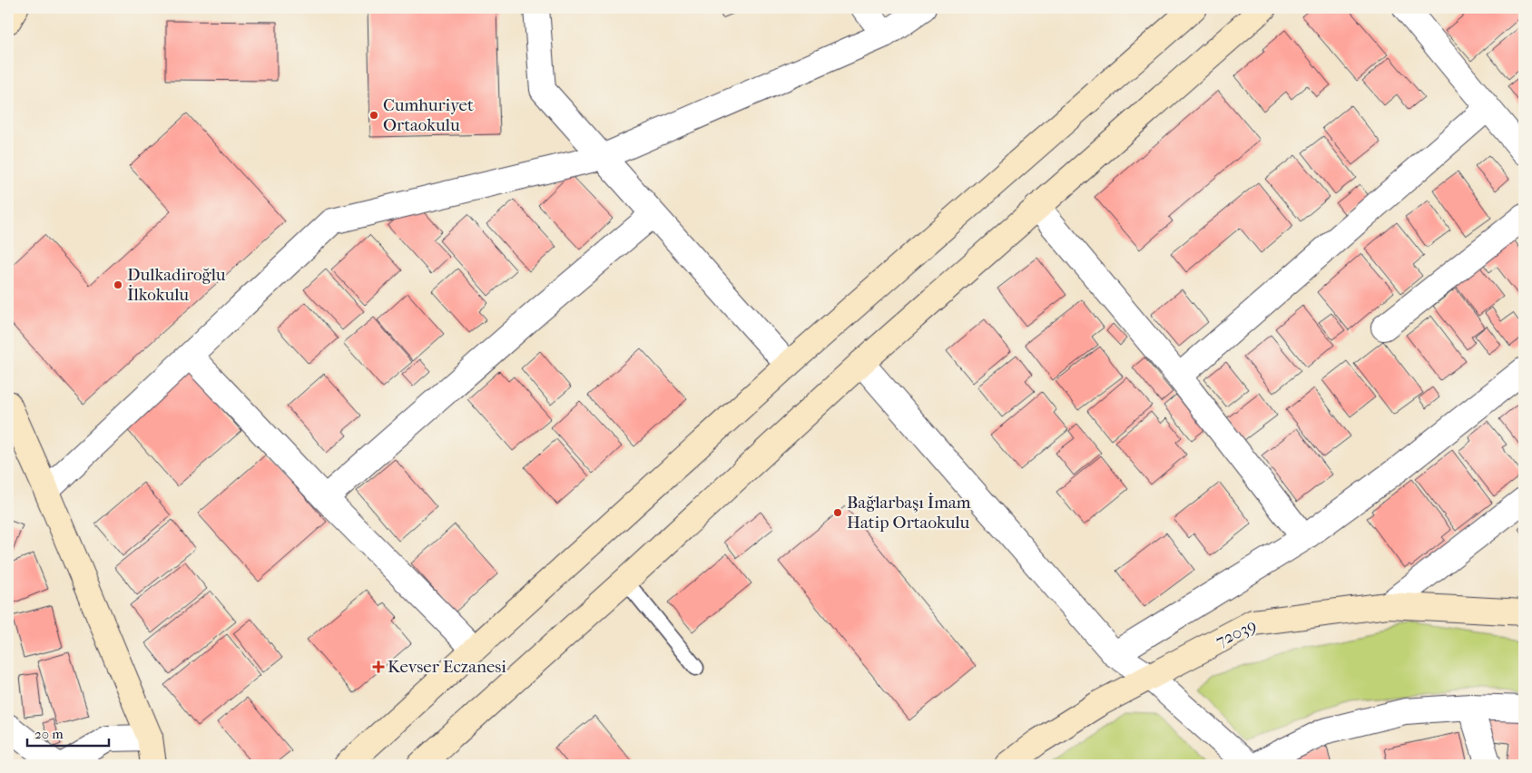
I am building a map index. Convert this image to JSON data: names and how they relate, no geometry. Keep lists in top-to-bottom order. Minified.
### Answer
{"streets":{"main road":["72039"]},"places":{"other":["Cumhuriyet Ortaokulu","Dulkadiroğlu İlkokulu","Bağlarbaşı İmam Hatip Ortaokulu"],"health":["Kevser Eczanesi"]},"scale_bar":"20 m"}
